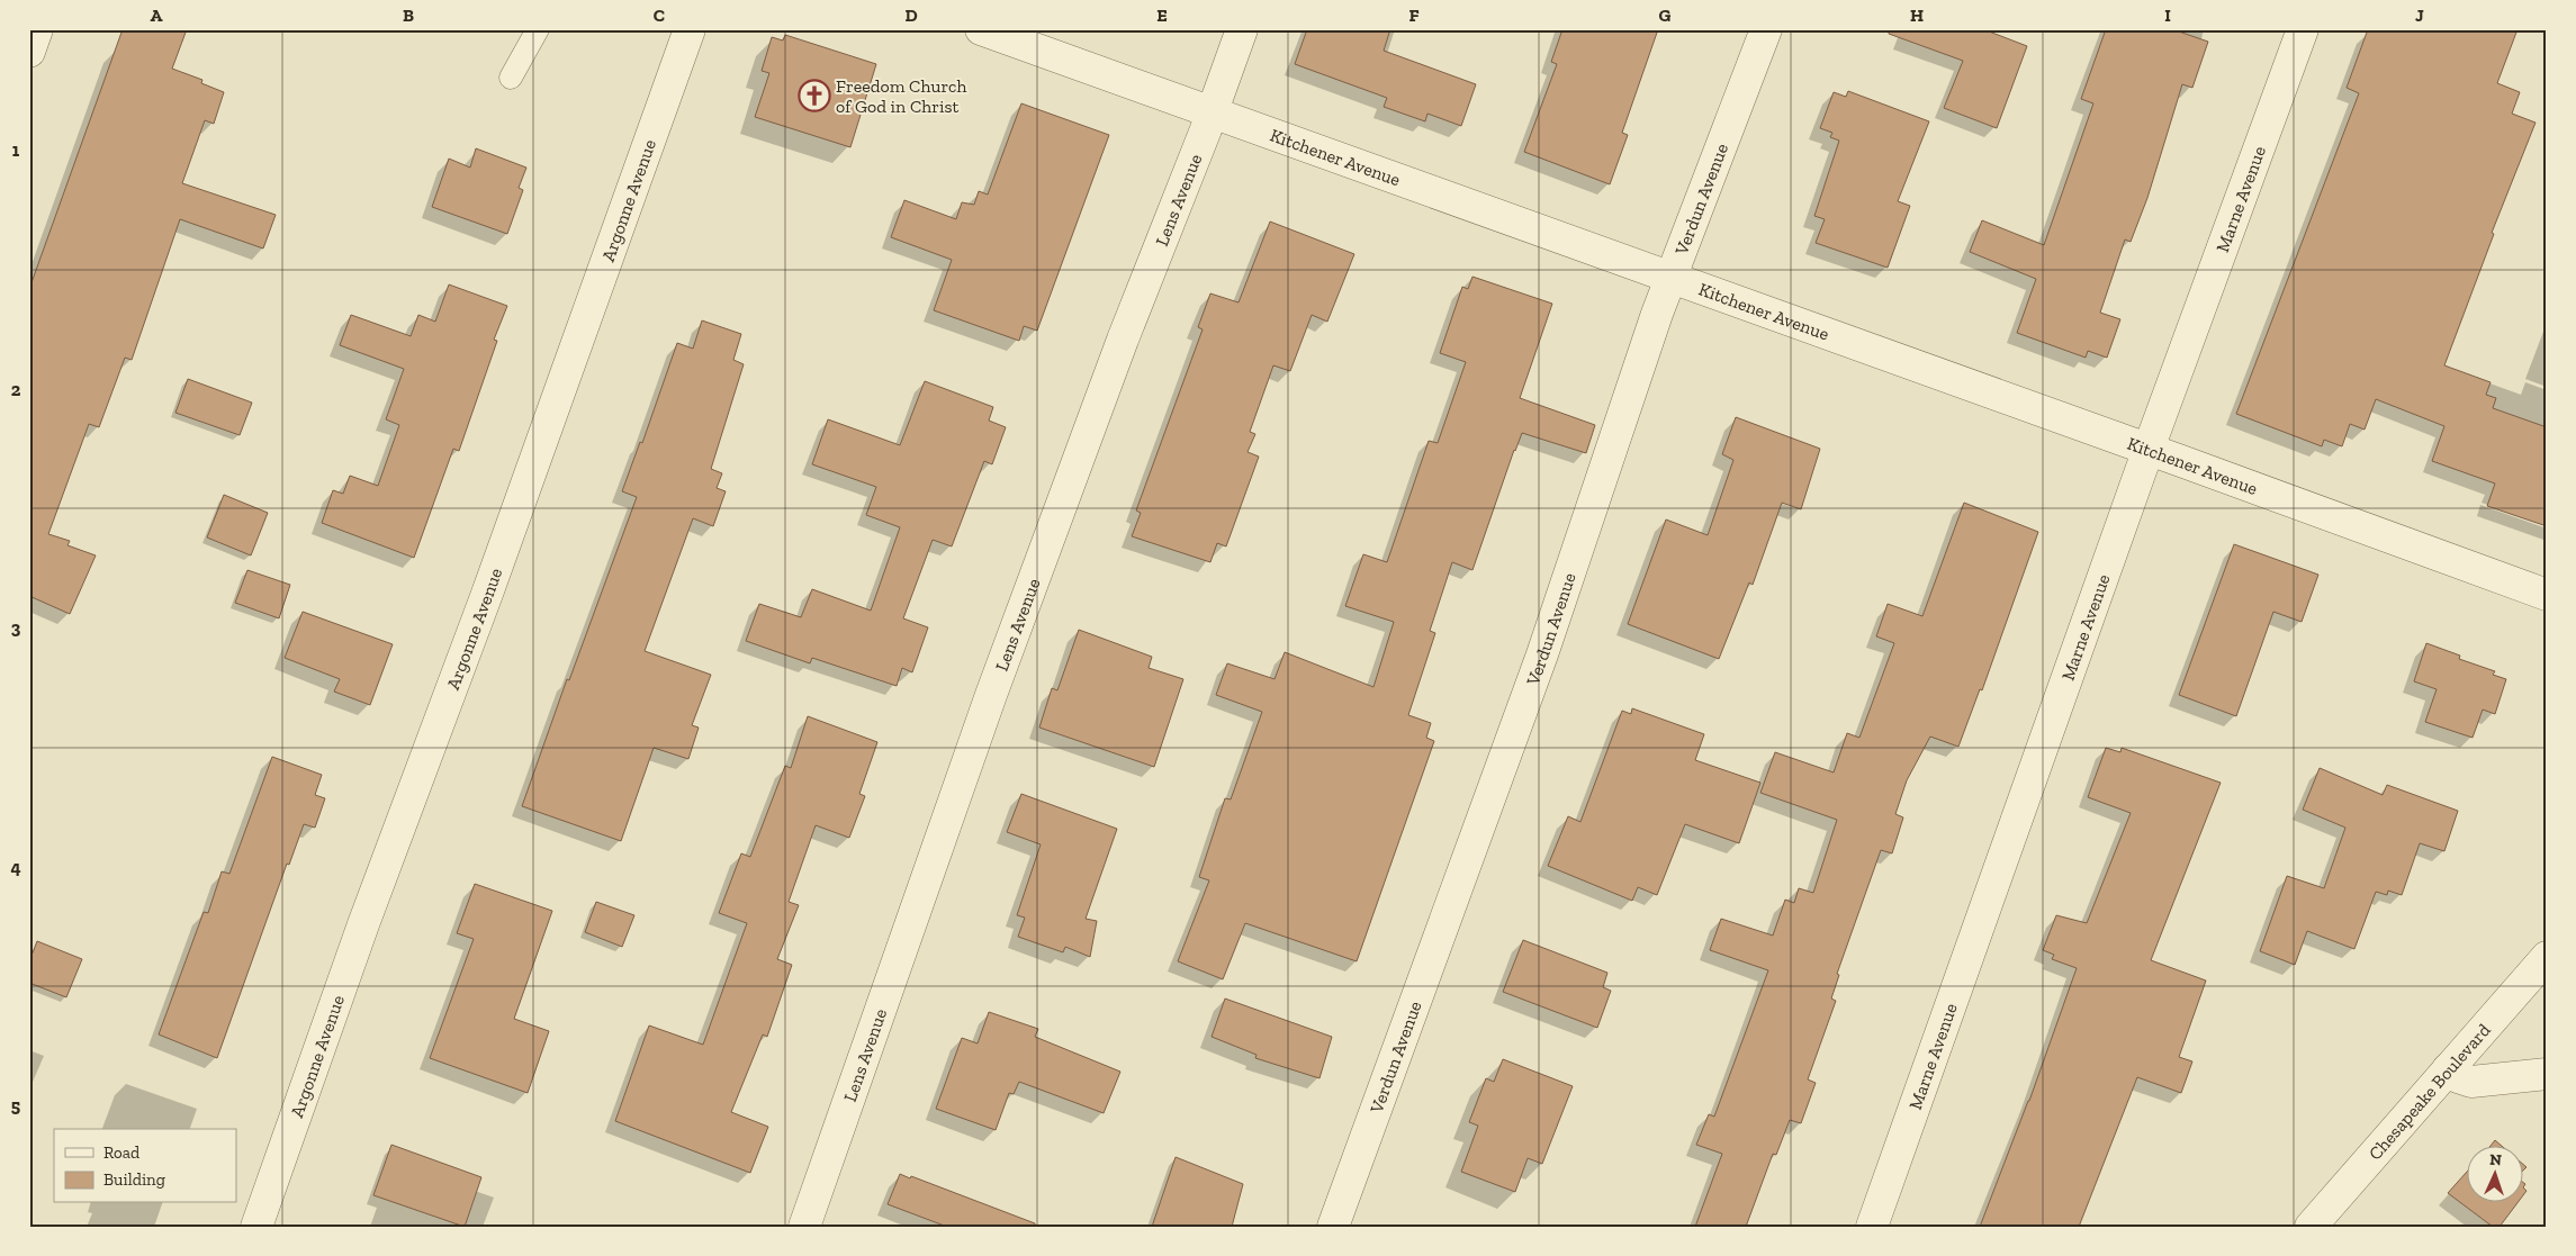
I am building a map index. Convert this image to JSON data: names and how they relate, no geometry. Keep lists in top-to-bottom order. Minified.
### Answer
{"streets":{"street":["Kitchener Avenue","Verdun Avenue","Marne Avenue","Argonne Avenue","Lens Avenue","Chesapeake Boulevard"]},"crossings":[["Kitchener Avenue","Verdun Avenue"],["Kitchener Avenue","Marne Avenue"],["Kitchener Avenue","Lens Avenue"]],"places":{"church":["Freedom Church of God in Christ"]},"legend":["Road","Building"],"north":"top","grid":{"columns":["A","B","C","D","E","F","G","H","I","J"],"rows":["1","2","3","4","5"]}}
